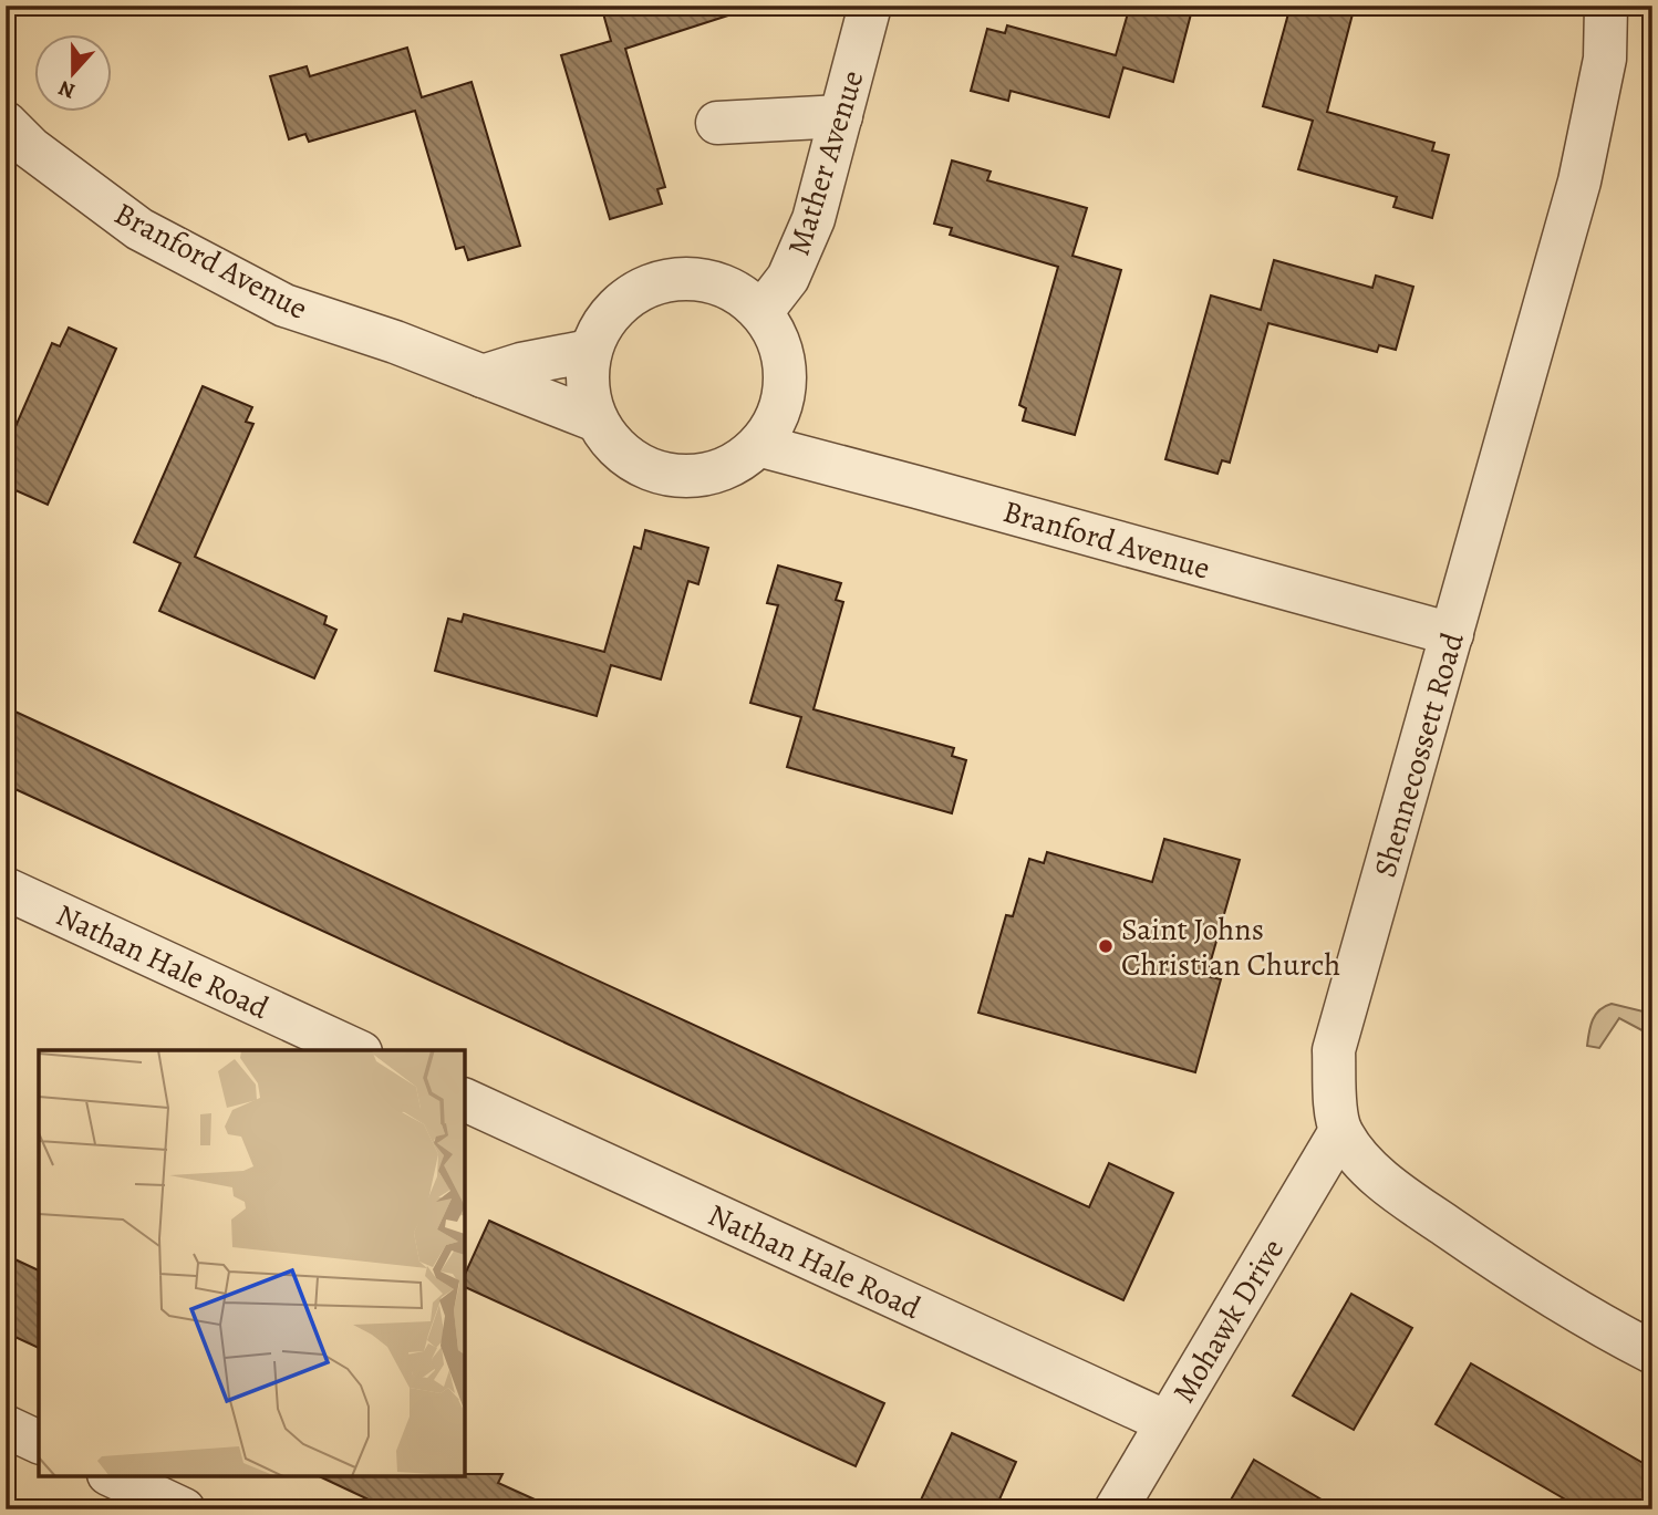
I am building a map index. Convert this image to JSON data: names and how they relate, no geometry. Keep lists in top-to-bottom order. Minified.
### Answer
{"streets":{"street":["Mather Avenue","Branford Avenue","Shennecossett Road","Nathan Hale Road","Mohawk Drive"]},"crossings":[["Mather Avenue","Branford Avenue"],["Branford Avenue","Shennecossett Road"],["Shennecossett Road","Mohawk Drive"],["Nathan Hale Road","Mohawk Drive"]],"places":["Saint Johns Christian Church"],"north":"bottom"}
